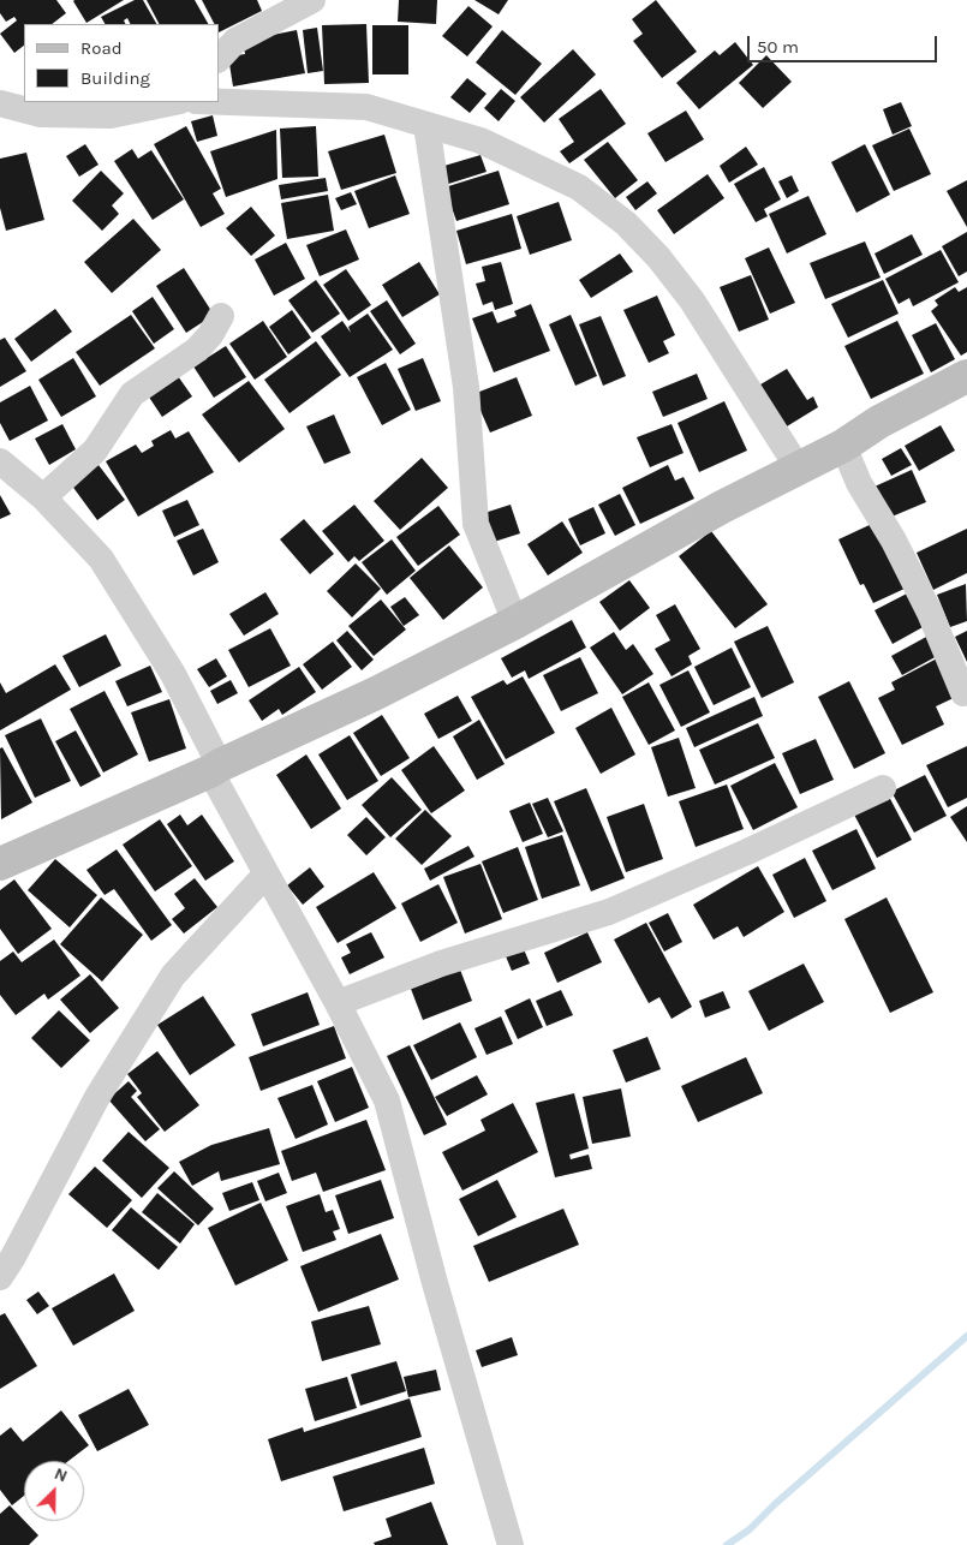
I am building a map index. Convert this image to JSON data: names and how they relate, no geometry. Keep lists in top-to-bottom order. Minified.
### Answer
{"legend":["Road","Building"],"scale_bar":"50 m","north":"top right"}
